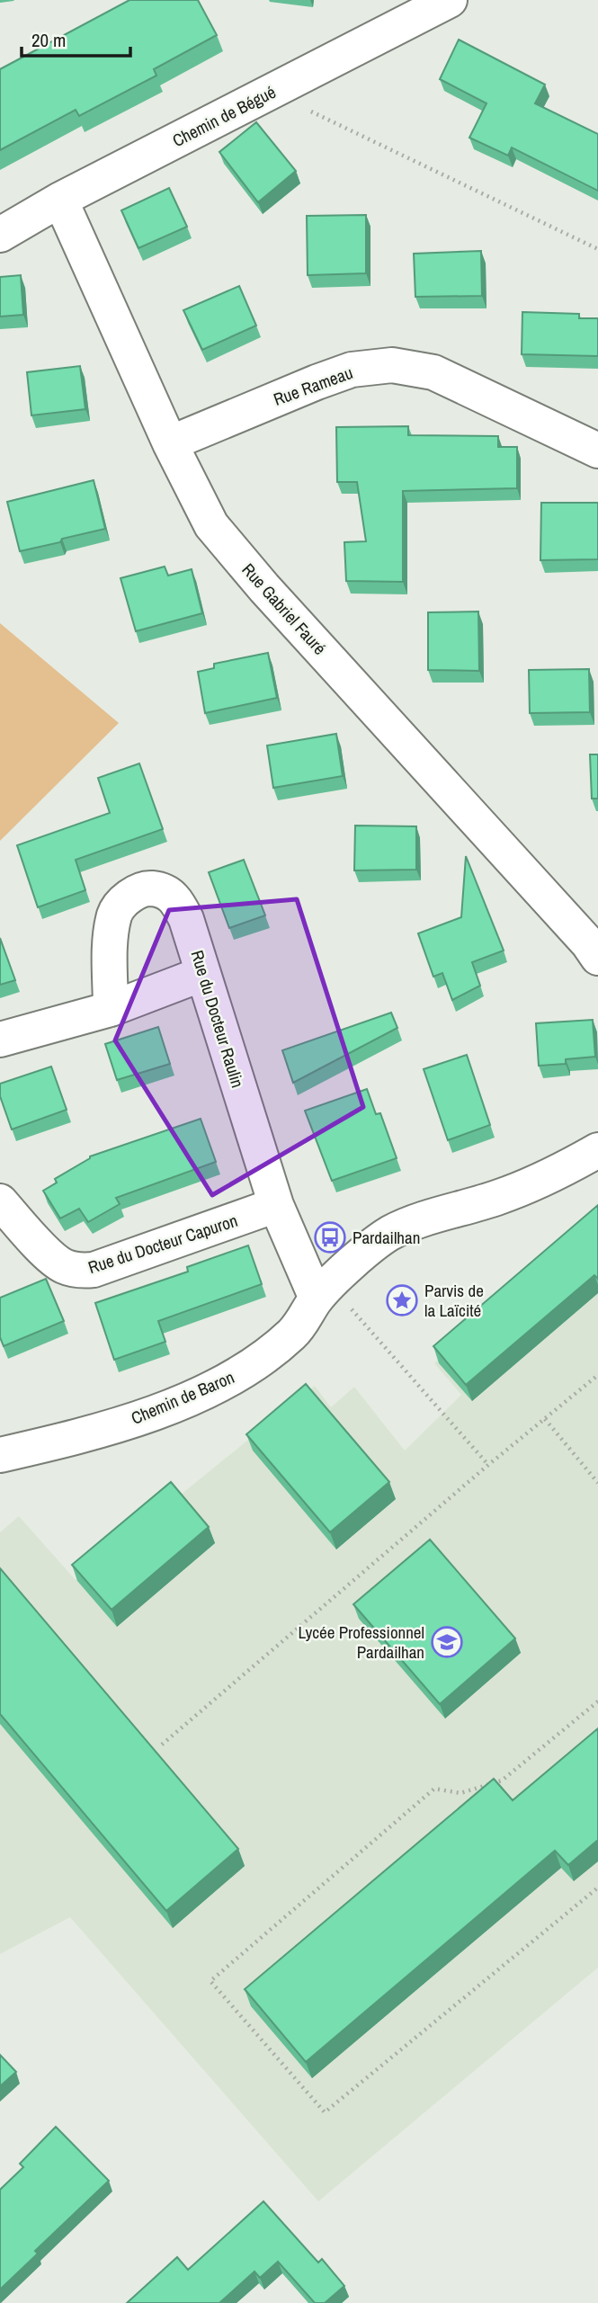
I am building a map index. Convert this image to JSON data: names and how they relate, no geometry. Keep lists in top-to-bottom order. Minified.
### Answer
{"streets":{"street":["Chemin de Bégué","Rue Rameau","Rue Gabriel Fauré","Rue du Docteur Raulin","Rue du Docteur Capuron","Chemin de Baron"]},"crossings":[["Chemin de Bégué","Rue Gabriel Fauré"],["Rue Rameau","Rue Gabriel Fauré"],["Rue du Docteur Raulin","Rue du Docteur Capuron"],["Rue du Docteur Raulin","Chemin de Baron"]],"places":{"bus stop":["Pardailhan"],"place":["Parvis de la Laïcité"],"school or university":["Lycée Professionnel Pardailhan"]},"scale_bar":"20 m"}
